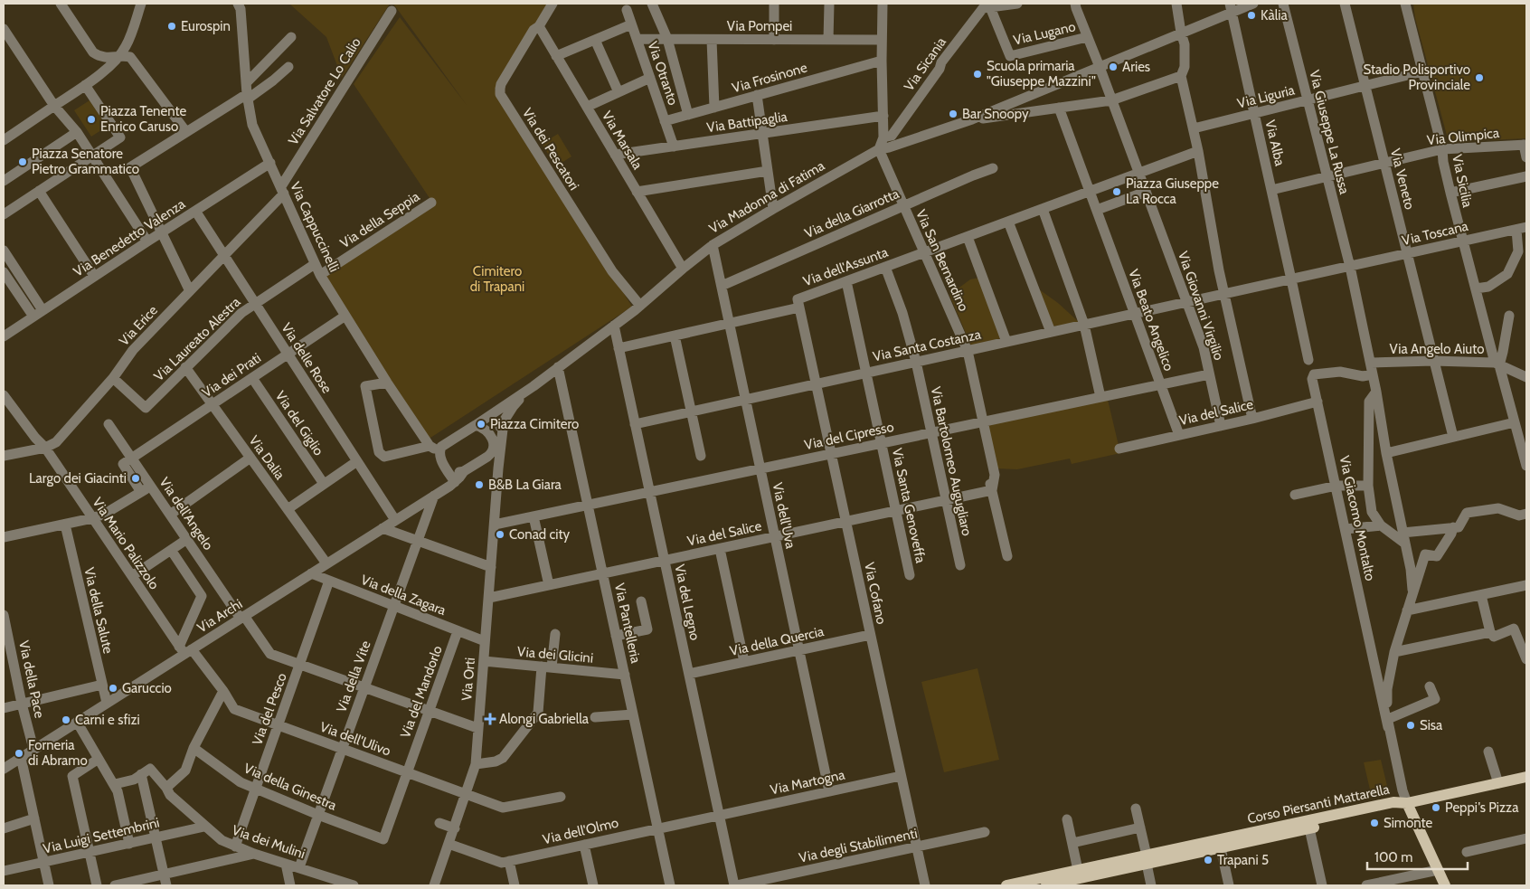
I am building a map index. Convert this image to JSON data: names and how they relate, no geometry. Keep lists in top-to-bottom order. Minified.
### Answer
{"streets":{"main road":["Corso Piersanti Mattarella"],"street":["Via Pompei","Via Lugano","Via Sicania","Via Otranto","Via Frosinone","Via Salvatore Lo Calio","Via Liguria","Via Battipaglia","Via Giuseppe La Russa","Via Olimpica","Via Marsala","Via Alba","Via dei Pescatori","Via Veneto","Via Sicilia","Via Madonna di Fatima","Via della Giarrotta","Via della Seppia","Via Cappuccinelli","Via Toscana","Via Benedetto Valenza","Via San Bernardino","Via dell'Assunta","Via Giovanni Virgilio","Via Beato Angelico","Via Erice","Via Laureato Alestra","Via Santa Costanza","Via Angelo Aiuto","Via delle Rose","Via dei Prati","Via del Salice","Via del Giglio","Via del Cipresso","Via Dalia","Via Bartolomeo Augugliaro","Via Santa Genoveffa","Via dell'Angelo","Via dell'Uva","Via Giacomo Montalto","Via Mario Palizzolo","Via Cofano","Via della Zagara","Via del Legno","Via della Salute","Via Archi","Via Pantelleria","Via della Quercia","Via dei Glicini","Via della Vite","Via della Pace","Via Orti","Via del Mandorlo","Via del Pesco","Via dell'Ulivo","Via Martogna","Via della Ginestra","Via dell'Olmo","Via Luigi Settembrini","Via dei Mulini","Via degli Stabilimenti"]},"crossings":[["Via Pompei","Via Otranto"],["Via Lugano","Via Sicania"],["Via Otranto","Via Frosinone"],["Via Otranto","Via Battipaglia"],["Via Salvatore Lo Calio","Via Cappuccinelli"],["Via Salvatore Lo Calio","Via Erice"],["Via Liguria","Via Giuseppe La Russa"],["Via Liguria","Via Alba"],["Via Liguria","Via Veneto"],["Via Liguria","Via Sicilia"],["Via Battipaglia","Via Marsala"],["Via Giuseppe La Russa","Via Olimpica"],["Via Giuseppe La Russa","Via Toscana"],["Via Giuseppe La Russa","Via Angelo Aiuto"],["Via Giuseppe La Russa","Via Giacomo Montalto"],["Via Olimpica","Via Alba"],["Via Olimpica","Via Veneto"],["Via Olimpica","Via Sicilia"],["Via Marsala","Via dei Pescatori"],["Via Marsala","Via Madonna di Fatima"],["Via Alba","Via Toscana"],["Via Alba","Via Santa Costanza"],["Via dei Pescatori","Via Madonna di Fatima"],["Via Veneto","Via Toscana"],["Via Veneto","Via Angelo Aiuto"],["Via Sicilia","Via Toscana"],["Via Sicilia","Via Angelo Aiuto"],["Via Madonna di Fatima","Via San Bernardino"],["Via Madonna di Fatima","Via dell'Uva"],["Via Madonna di Fatima","Via del Legno"],["Via Madonna di Fatima","Via Pantelleria"],["Via della Giarrotta","Via San Bernardino"],["Via della Giarrotta","Via dell'Uva"],["Via della Seppia","Via Cappuccinelli"],["Via Cappuccinelli","Via Benedetto Valenza"],["Via Cappuccinelli","Via Erice"],["Via Cappuccinelli","Via Laureato Alestra"],["Via Cappuccinelli","Via dei Prati"],["Via Cappuccinelli","Via Archi"],["Via Toscana","Via Santa Costanza"],["Via Benedetto Valenza","Via delle Rose"],["Via San Bernardino","Via dell'Assunta"],["Via San Bernardino","Via Santa Costanza"],["Via San Bernardino","Via del Salice"],["Via San Bernardino","Via del Cipresso"],["Via dell'Assunta","Via Giovanni Virgilio"],["Via dell'Assunta","Via Beato Angelico"],["Via dell'Assunta","Via Bartolomeo Augugliaro"],["Via dell'Assunta","Via Santa Genoveffa"],["Via dell'Assunta","Via dell'Uva"],["Via dell'Assunta","Via Cofano"],["Via dell'Assunta","Via del Legno"],["Via Giovanni Virgilio","Via Santa Costanza"],["Via Giovanni Virgilio","Via del Salice"],["Via Giovanni Virgilio","Via del Cipresso"],["Via Beato Angelico","Via Santa Costanza"],["Via Beato Angelico","Via del Salice"],["Via Beato Angelico","Via del Cipresso"],["Via Erice","Via Laureato Alestra"],["Via Erice","Via delle Rose"],["Via Erice","Via Mario Palizzolo"],["Via Laureato Alestra","Via delle Rose"],["Via Laureato Alestra","Via Dalia"],["Via Santa Costanza","Via Bartolomeo Augugliaro"],["Via Santa Costanza","Via Santa Genoveffa"],["Via Santa Costanza","Via dell'Uva"],["Via Santa Costanza","Via Cofano"],["Via Santa Costanza","Via del Legno"],["Via delle Rose","Via dei Prati"],["Via delle Rose","Via Archi"],["Via dei Prati","Via del Giglio"],["Via dei Prati","Via Dalia"],["Via dei Prati","Via dell'Angelo"],["Via del Salice","Via Bartolomeo Augugliaro"],["Via del Salice","Via Santa Genoveffa"],["Via del Salice","Via dell'Uva"],["Via del Salice","Via Giacomo Montalto"],["Via del Salice","Via Cofano"],["Via del Salice","Via del Legno"],["Via del Salice","Via Pantelleria"],["Via del Salice","Via Orti"],["Via del Cipresso","Via Bartolomeo Augugliaro"],["Via del Cipresso","Via Santa Genoveffa"],["Via del Cipresso","Via dell'Uva"],["Via del Cipresso","Via Cofano"],["Via del Cipresso","Via del Legno"],["Via del Cipresso","Via Pantelleria"],["Via del Cipresso","Via Orti"],["Via Dalia","Via Archi"],["Via dell'Angelo","Via Archi"],["Via dell'Angelo","Via della Vite"],["Via dell'Angelo","Via Orti"],["Via dell'Angelo","Via del Mandorlo"],["Via dell'Angelo","Via del Pesco"],["Via dell'Uva","Via della Quercia"],["Via dell'Uva","Via Martogna"],["Via Mario Palizzolo","Via Archi"],["Via Mario Palizzolo","Via dell'Ulivo"],["Via Cofano","Via della Quercia"],["Via Cofano","Via Martogna"],["Via Cofano","Via degli Stabilimenti"],["Via della Zagara","Via Archi"],["Via della Zagara","Via della Vite"],["Via della Zagara","Via Orti"],["Via della Zagara","Via del Mandorlo"],["Via della Zagara","Via del Pesco"],["Via del Legno","Via della Quercia"],["Via del Legno","Via Martogna"],["Via del Legno","Via dell'Olmo"],["Via del Legno","Via degli Stabilimenti"],["Via della Salute","Via Archi"],["Via Archi","Via della Vite"],["Via Archi","Via della Pace"],["Via Pantelleria","Via dei Glicini"],["Via Pantelleria","Via dell'Olmo"],["Via dei Glicini","Via Orti"],["Via della Vite","Via dell'Ulivo"],["Via della Vite","Via della Ginestra"],["Via della Vite","Via dei Mulini"],["Via Orti","Via dell'Ulivo"],["Via Orti","Via dell'Olmo"],["Via del Mandorlo","Via dell'Ulivo"],["Via del Mandorlo","Via della Ginestra"],["Via del Pesco","Via dell'Ulivo"],["Via del Pesco","Via della Ginestra"],["Via del Pesco","Via dei Mulini"],["Via Martogna","Via dell'Olmo"],["Via Luigi Settembrini","Via dei Mulini"]],"parks":["Cimitero di Trapani"],"places":{"other":["Kàlia","Eurospin","Aries","Scuola primaria \"Giuseppe Mazzini\"","Stadio Polisportivo Provinciale","Bar Snoopy","Piazza Tenente Enrico Caruso","Piazza Senatore Pietro Grammatico","Piazza Giuseppe La Rocca","Piazza Cimitero","Largo dei Giacinti","B&B La Giara","Conad city","Garuccio","Carni e sfizi","Sisa","Forneria di Abramo","Peppi's Pizza","Simonte","Trapani 5"],"health":["Alongi Gabriella"]},"scale_bar":"100 m"}
